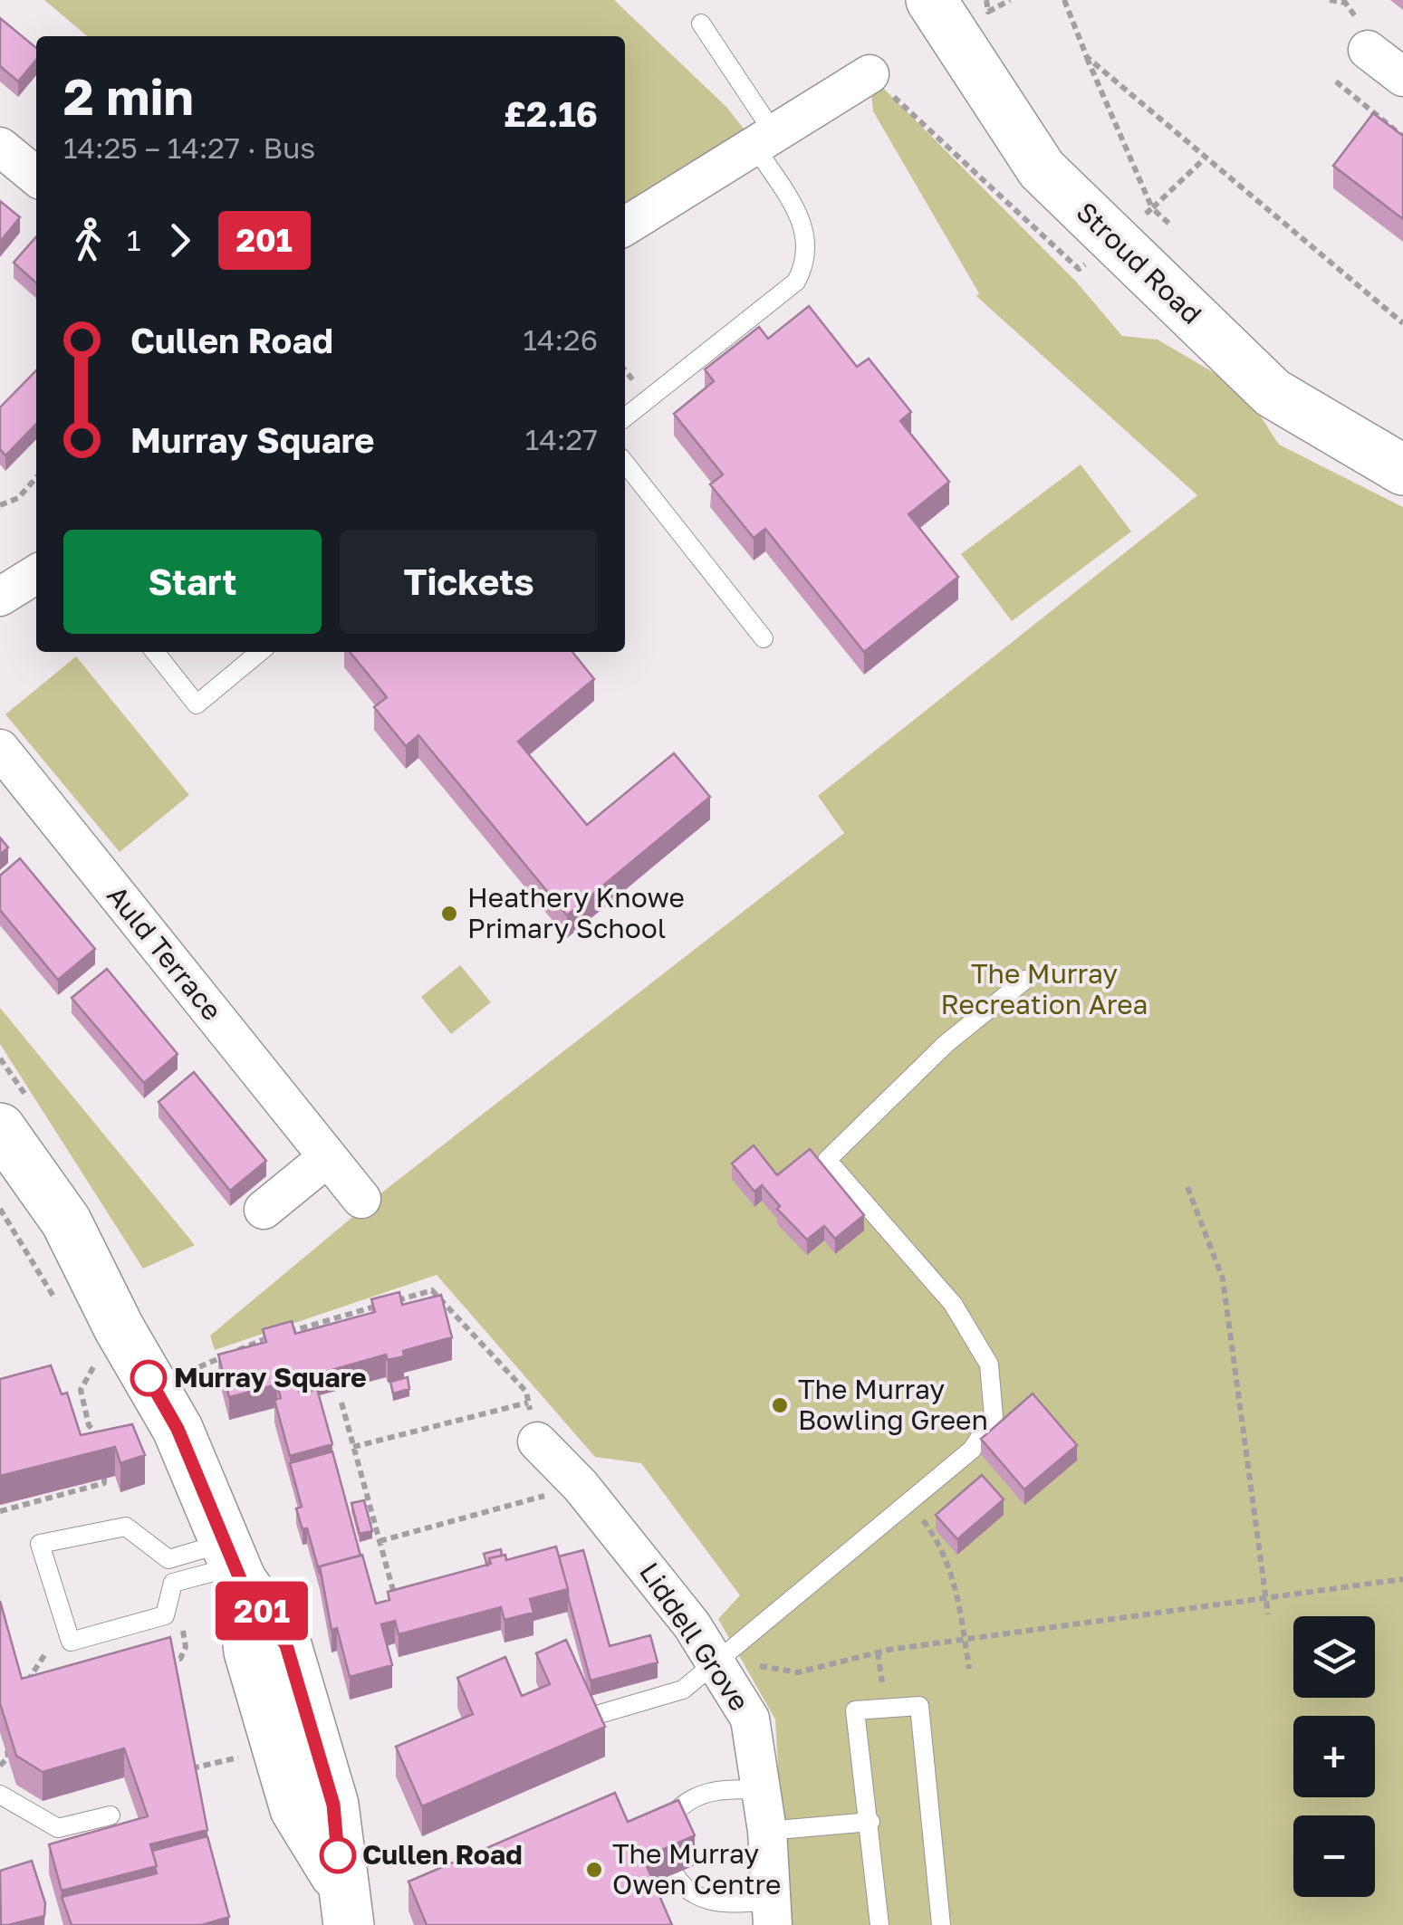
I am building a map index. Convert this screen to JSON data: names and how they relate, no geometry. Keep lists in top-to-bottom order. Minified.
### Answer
{"streets":{"street":["Stroud Road","Auld Terrace","Liddell Grove"]},"parks":["The Murray Recreation Area"],"places":["Heathery Knowe Primary School","Murray Square","The Murray Bowling Green","Cullen Road","The Murray Owen Centre"],"lines":["bus line 201"],"page":{"on_map":"201","heading":["2 min","14:25 – 14:27 · Bus","£2.16"],"legs":["1","201"],"list":[{"name":"Cullen Road","value":"14:26"},{"name":"Murray Square","value":"14:27"}],"buttons":["Start","Tickets"],"map_buttons":["+","−"]}}
